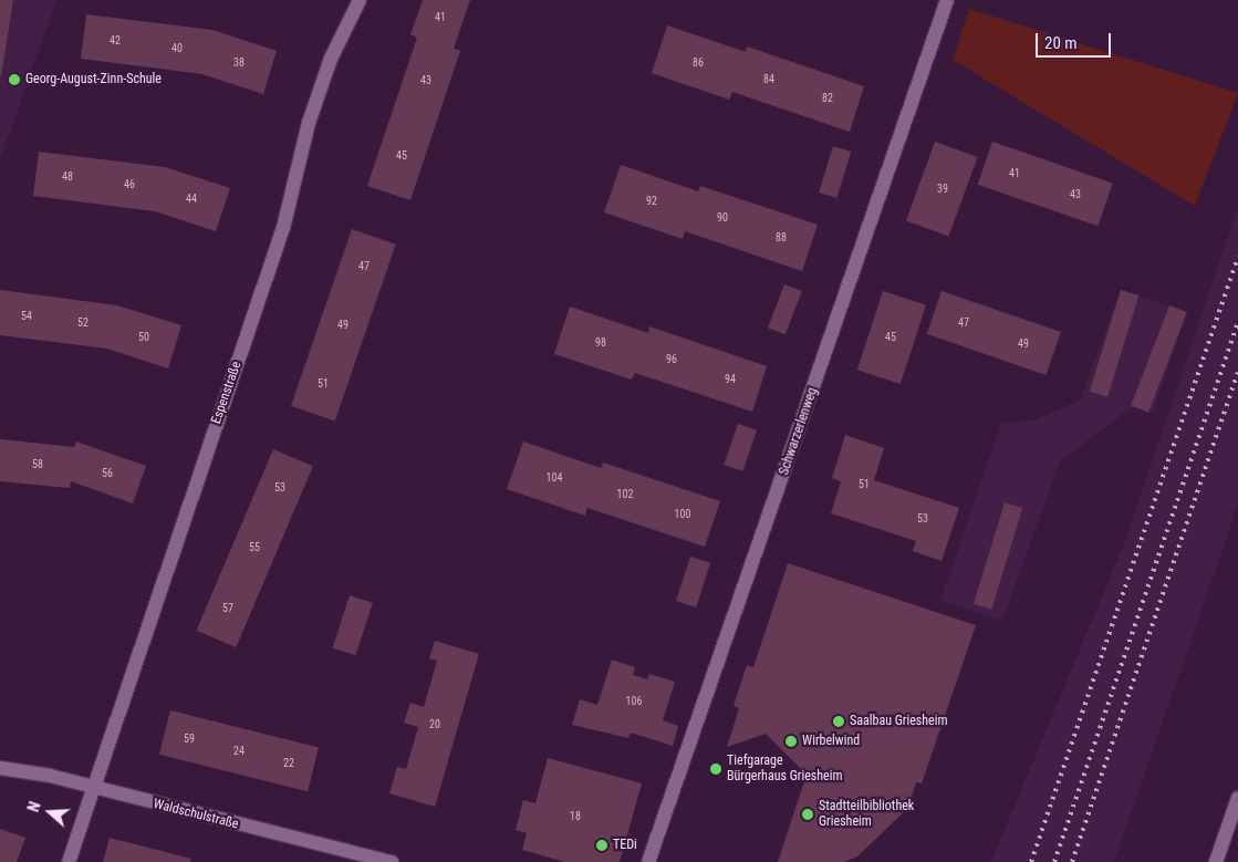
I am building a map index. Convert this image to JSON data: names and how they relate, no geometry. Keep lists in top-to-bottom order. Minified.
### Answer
{"streets":{"street":["Espenstraße","Schwarzerlenweg","Waldschulstraße"]},"crossings":[["Espenstraße","Waldschulstraße"]],"places":["Georg-August-Zinn-Schule","Saalbau Griesheim","Wirbelwind","Tiefgarage Bürgerhaus Griesheim","Stadtteilbibliothek Griesheim","TEDi"],"house_numbers":["41","42","40","38","86","84","43","82","45","41","48","46","39","43","44","92","90","88","47","54","52","47","49","50","45","98","49","96","94","51","58","56","104","51","53","102","100","53","55","57","106","20","59","24","22","18"],"scale_bar":"20 m","north":"left"}
